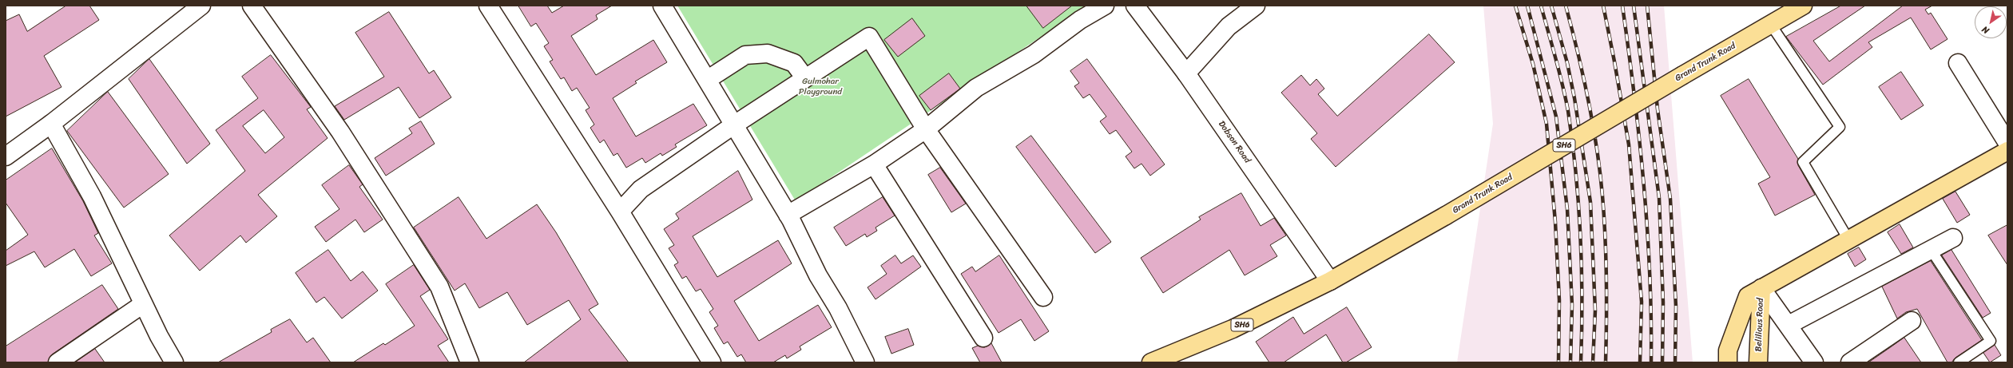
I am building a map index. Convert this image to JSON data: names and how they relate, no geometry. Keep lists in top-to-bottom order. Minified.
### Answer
{"streets":{"main road":["Grand Trunk Road","SH6","Belilious Road"],"street":["Dobson Road"]},"crossings":[["Grand Trunk Road","Dobson Road"]],"parks":["Gulmohar Playground"],"north":"bottom left"}
